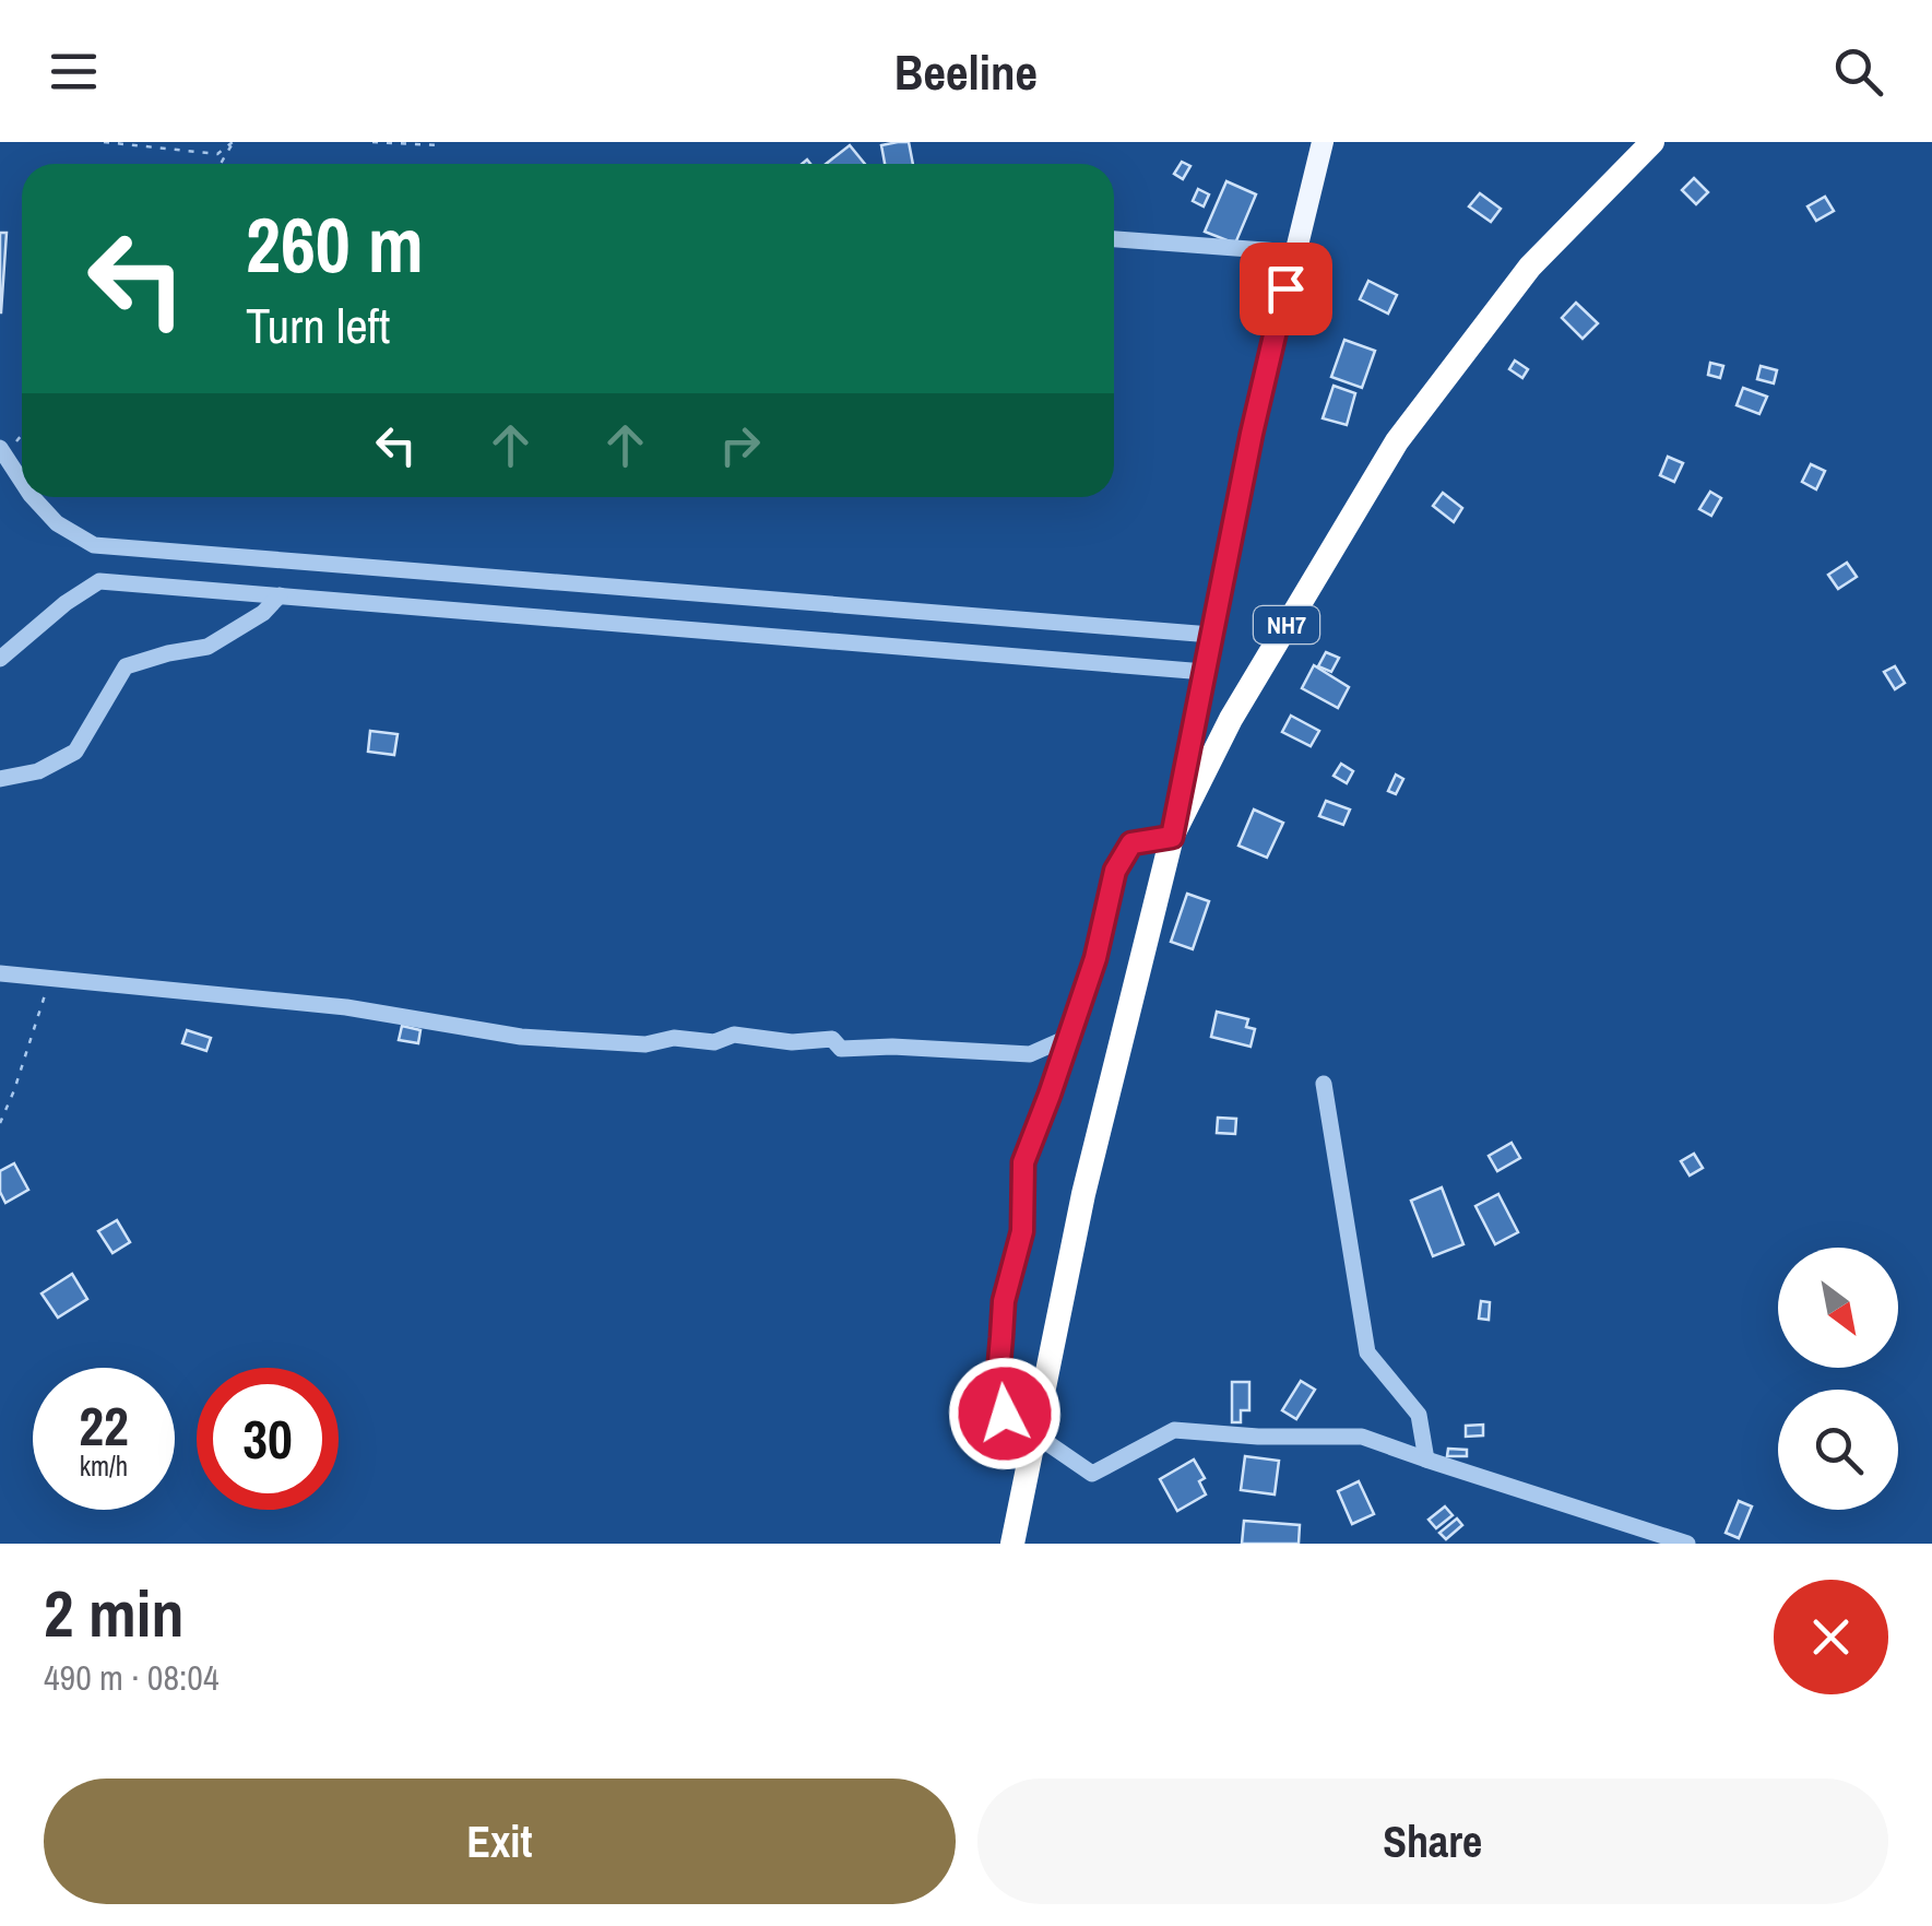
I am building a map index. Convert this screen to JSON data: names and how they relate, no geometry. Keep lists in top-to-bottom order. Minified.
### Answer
{"streets":{"highway":["NH7"]},"north":"bottom right","page":{"header":"Beeline","turn":["260 m","Turn left"],"speed":"22 km/h","limit":"30","heading":["2 min","490 m · 08:04"],"buttons":["Exit","Share"]}}
